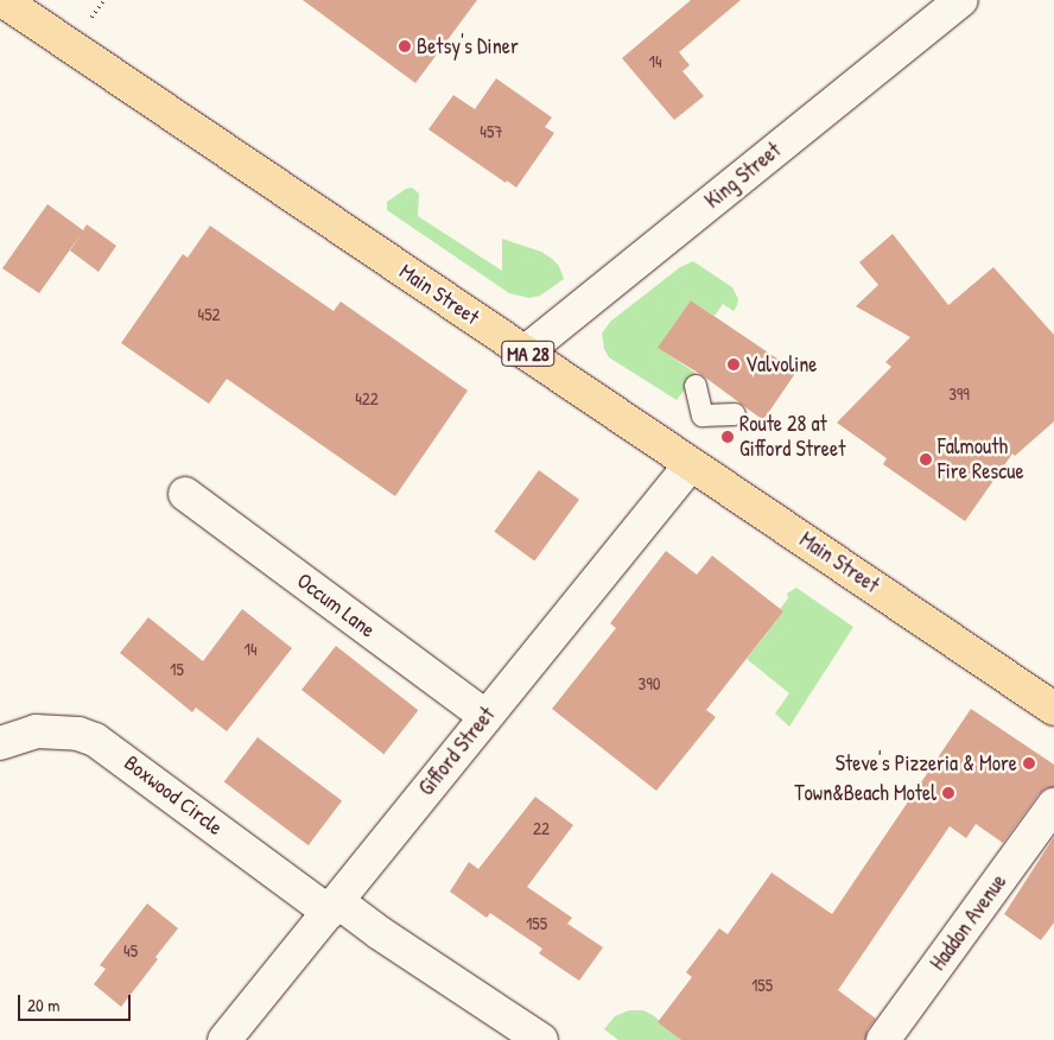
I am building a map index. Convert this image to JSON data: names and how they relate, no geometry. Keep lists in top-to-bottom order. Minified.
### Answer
{"streets":{"main road":["Main Street","MA 28"],"street":["King Street","Occum Lane","Gifford Street","Boxwood Circle","Haddon Avenue"]},"crossings":[["King Street","Main Street"],["Main Street","Gifford Street"],["Occum Lane","Gifford Street"],["Gifford Street","Boxwood Circle"]],"places":["Betsy's Diner","Valvoline","Route 28 at Gifford Street","Falmouth Fire Rescue","Steve's Pizzeria & More","Town&Beach Motel"],"house_numbers":["14","457","452","399","422","14","15","390","22","155","45","155"],"scale_bar":"20 m"}
